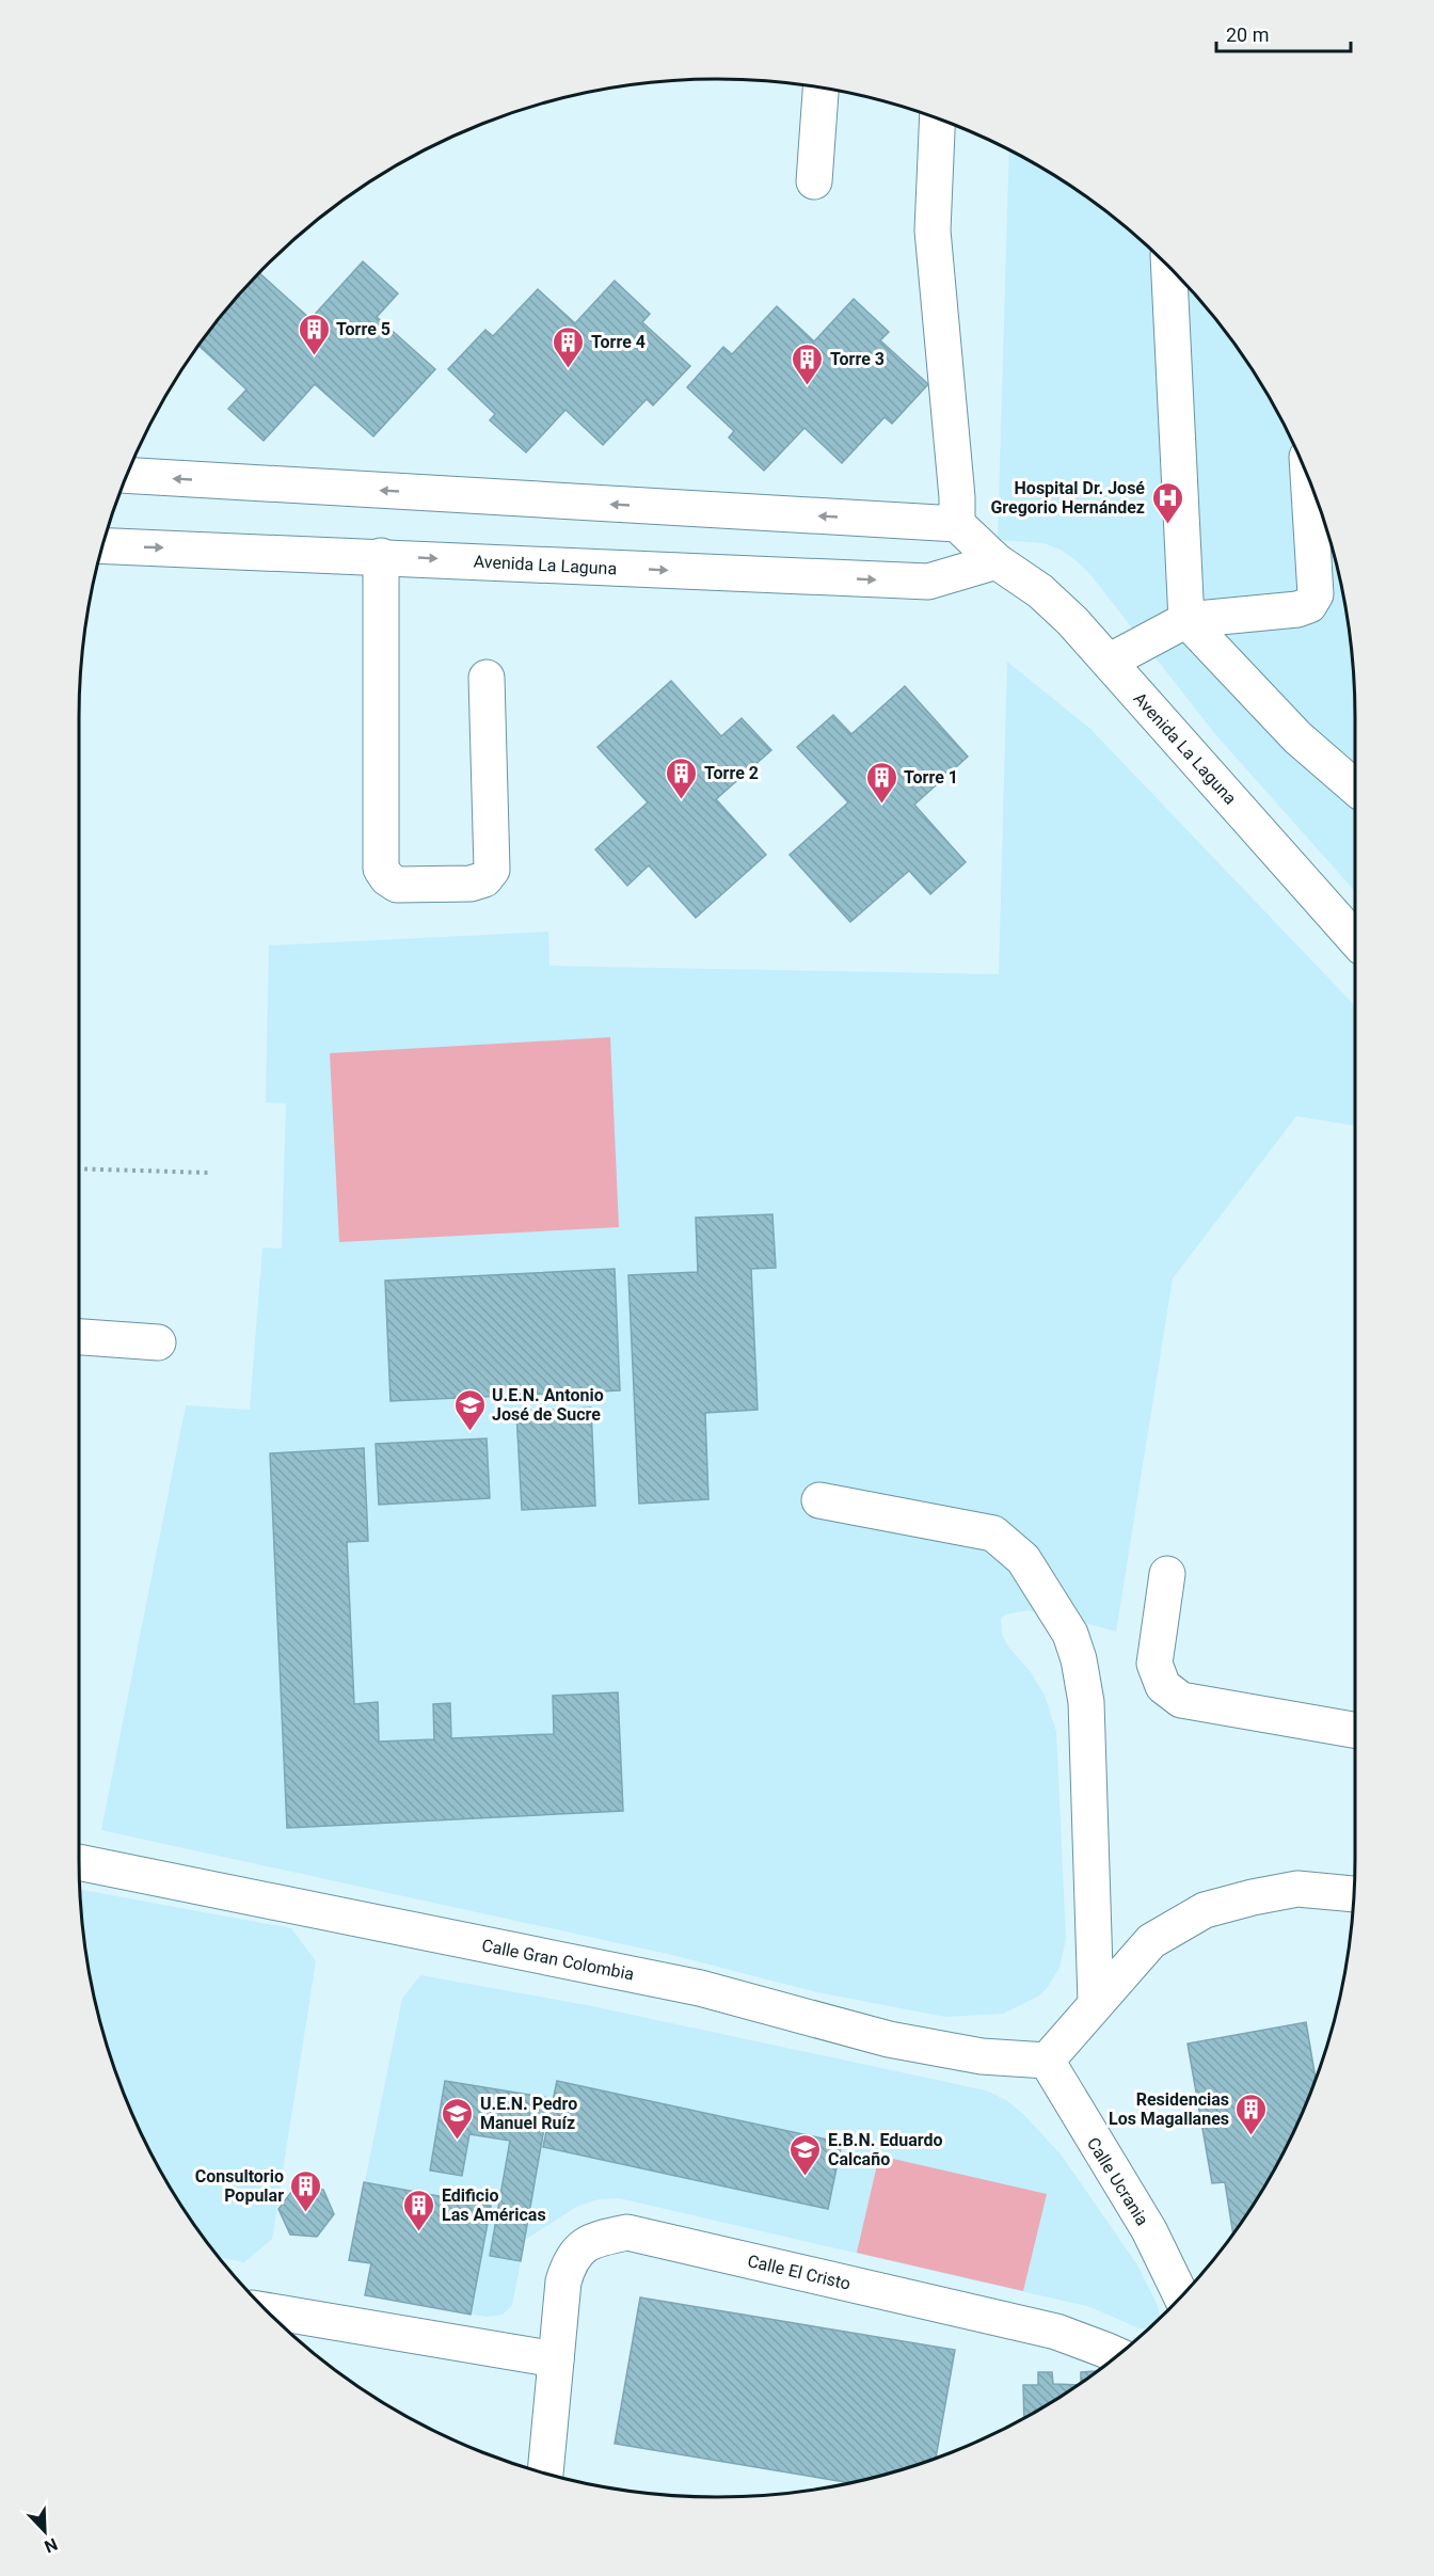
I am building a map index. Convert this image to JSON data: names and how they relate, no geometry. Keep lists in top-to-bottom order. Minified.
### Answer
{"streets":{"street":["Avenida La Laguna","Calle Gran Colombia","Calle Ucrania","Calle El Cristo"]},"crossings":[["Calle Gran Colombia","Calle Ucrania"]],"places":{"building":["Torre 5","Torre 4","Torre 3","Torre 2","Torre 1","Residencias Los Magallanes","Consultorio Popular","Edificio Las Américas"],"hospital":["Hospital Dr. José Gregorio Hernández"],"school or university":["U.E.N. Antonio José de Sucre","U.E.N. Pedro Manuel Ruíz","E.B.N. Eduardo Calcaño"]},"scale_bar":"20 m","north":"bottom right"}
